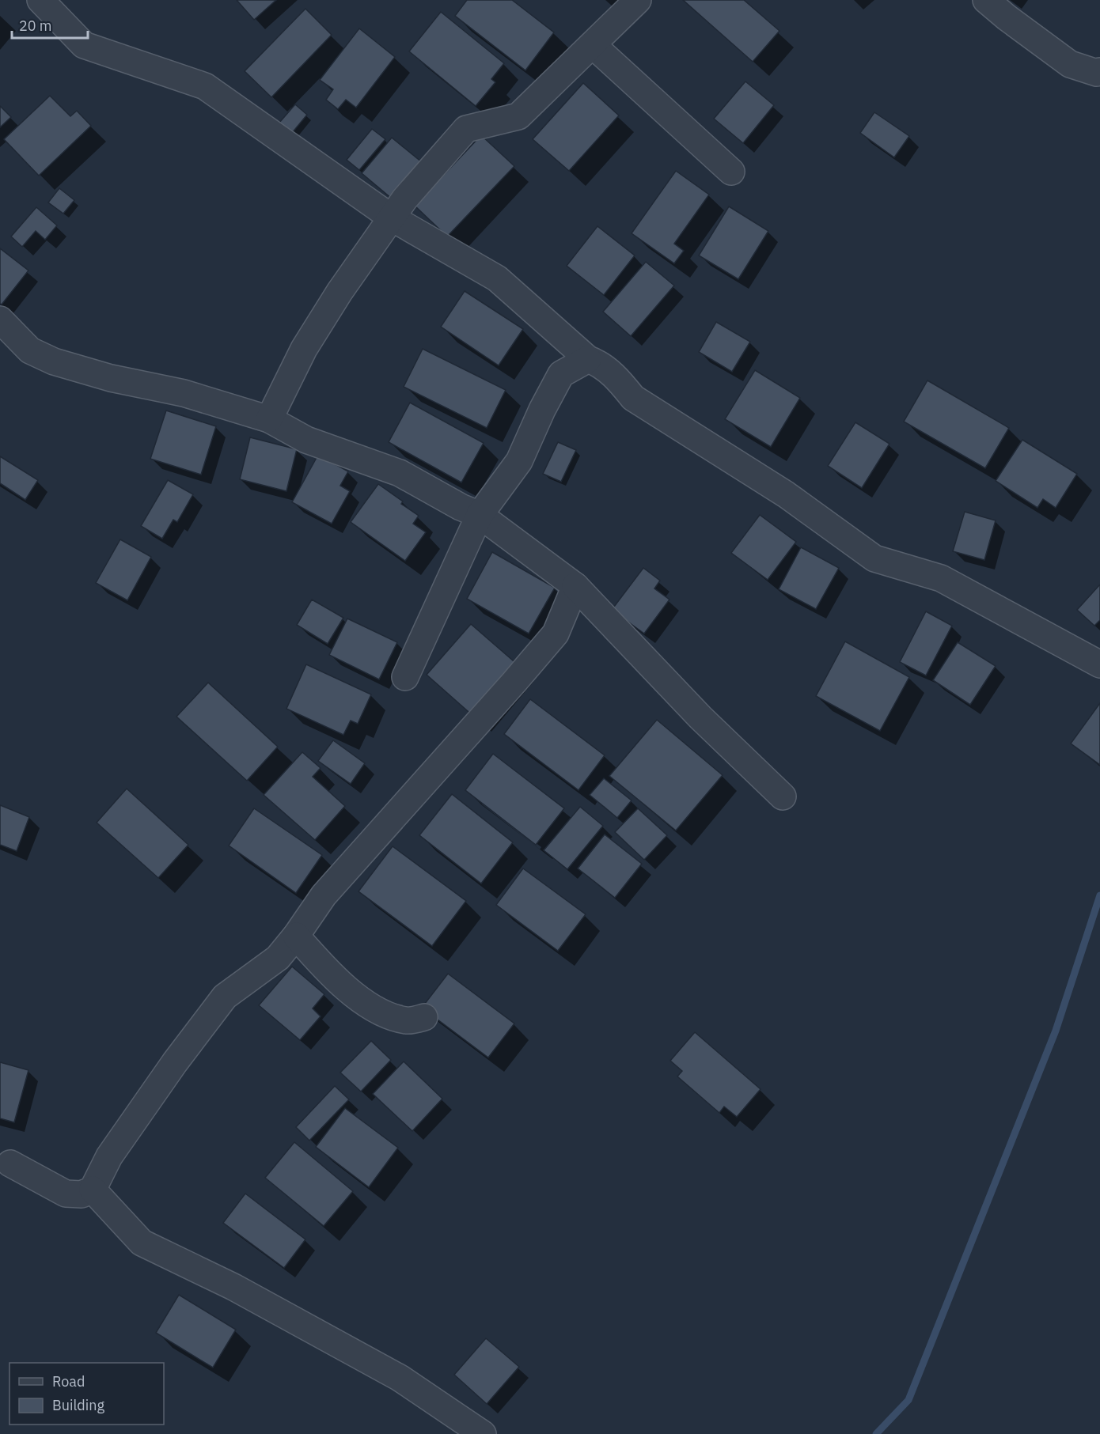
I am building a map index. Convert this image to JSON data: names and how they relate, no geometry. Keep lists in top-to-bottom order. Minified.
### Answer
{"legend":["Road","Building"],"scale_bar":"20 m"}
